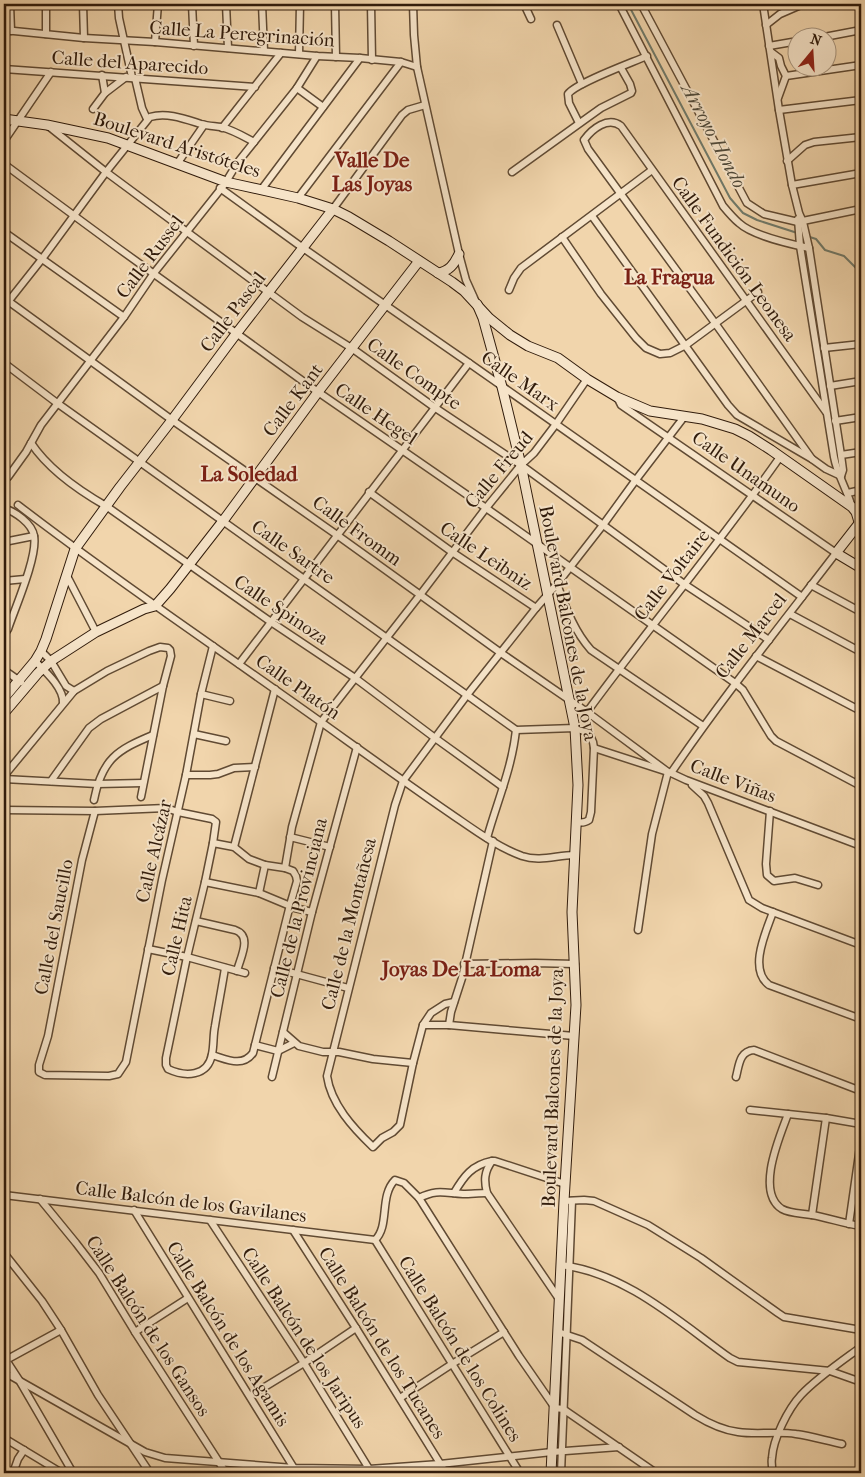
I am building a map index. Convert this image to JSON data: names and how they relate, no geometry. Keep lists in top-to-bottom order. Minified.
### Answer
{"streets":{"street":["Calle La Peregrinación","Calle del Aparecido","Boulevard Aristóteles","Calle Russel","Calle Fundición Leonesa","Calle Pascal","Calle Compte","Calle Marx","Calle Kant","Calle Hegel","Calle Freud","Calle Unamuno","Calle Fromm","Calle Sartre","Calle Leibniz","Calle Voltaire","Calle Spinoza","Boulevard Balcones de la Joya","Calle Marcel","Calle Platón","Calle Viñas","Calle Alcázar","Calle de la Provinciana","Calle de la Montañesa","Calle del Saucillo","Calle Hita","Calle Balcón de los Gavilanes","Calle Balcón de los Gansos","Calle Balcón de los Agamis","Calle Balcón de los Jaripus","Calle Balcón de los Tucanes","Calle Balcón de los Colines"]},"crossings":[["Calle La Peregrinación","Calle Russel"],["Calle La Peregrinación","Boulevard Balcones de la Joya"],["Boulevard Aristóteles","Calle Russel"],["Boulevard Aristóteles","Calle Pascal"],["Boulevard Aristóteles","Calle Compte"],["Boulevard Aristóteles","Calle Marx"],["Boulevard Aristóteles","Calle Kant"],["Boulevard Aristóteles","Calle Freud"],["Boulevard Aristóteles","Calle Unamuno"],["Boulevard Aristóteles","Calle Voltaire"],["Boulevard Aristóteles","Boulevard Balcones de la Joya"],["Calle Russel","Calle Compte"],["Calle Russel","Calle Marx"],["Calle Russel","Calle Hegel"],["Calle Russel","Calle Fromm"],["Calle Russel","Calle Sartre"],["Calle Russel","Calle Spinoza"],["Calle Pascal","Calle Compte"],["Calle Pascal","Calle Marx"],["Calle Pascal","Calle Hegel"],["Calle Pascal","Calle Fromm"],["Calle Pascal","Calle Sartre"],["Calle Pascal","Calle Spinoza"],["Calle Pascal","Boulevard Balcones de la Joya"],["Calle Pascal","Calle Platón"],["Calle Compte","Calle Kant"],["Calle Compte","Calle Freud"],["Calle Compte","Calle Voltaire"],["Calle Compte","Boulevard Balcones de la Joya"],["Calle Compte","Calle Marcel"],["Calle Marx","Calle Kant"],["Calle Marx","Calle Freud"],["Calle Marx","Calle Voltaire"],["Calle Marx","Boulevard Balcones de la Joya"],["Calle Marx","Calle Marcel"],["Calle Kant","Calle Hegel"],["Calle Kant","Calle Fromm"],["Calle Kant","Calle Sartre"],["Calle Kant","Calle Spinoza"],["Calle Kant","Calle Platón"],["Calle Hegel","Calle Freud"],["Calle Hegel","Calle Voltaire"],["Calle Hegel","Boulevard Balcones de la Joya"],["Calle Hegel","Calle Marcel"],["Calle Freud","Calle Fromm"],["Calle Freud","Calle Sartre"],["Calle Freud","Calle Leibniz"],["Calle Freud","Calle Spinoza"],["Calle Freud","Boulevard Balcones de la Joya"],["Calle Freud","Calle Platón"],["Calle Unamuno","Calle Voltaire"],["Calle Unamuno","Calle Marcel"],["Calle Fromm","Calle Voltaire"],["Calle Fromm","Boulevard Balcones de la Joya"],["Calle Fromm","Calle Marcel"],["Calle Fromm","Calle Viñas"],["Calle Fromm","Calle de la Montañesa"],["Calle Sartre","Calle de la Montañesa"],["Calle Leibniz","Calle Voltaire"],["Calle Leibniz","Boulevard Balcones de la Joya"],["Calle Leibniz","Calle Marcel"],["Calle Leibniz","Calle de la Montañesa"],["Calle Spinoza","Calle de la Montañesa"],["Boulevard Balcones de la Joya","Calle Platón"],["Calle Marcel","Calle Viñas"],["Calle Platón","Calle Alcázar"],["Calle Platón","Calle de la Provinciana"],["Calle Platón","Calle de la Montañesa"],["Calle Alcázar","Calle del Saucillo"],["Calle Alcázar","Calle Hita"],["Calle Balcón de los Gavilanes","Calle Balcón de los Gansos"],["Calle Balcón de los Gavilanes","Calle Balcón de los Agamis"],["Calle Balcón de los Gavilanes","Calle Balcón de los Jaripus"],["Calle Balcón de los Gavilanes","Calle Balcón de los Tucanes"],["Calle Balcón de los Gavilanes","Calle Balcón de los Colines"]],"districts":["Valle De Las Joyas","La Fragua","La Soledad","Joyas De La Loma"],"water":["Arroyo Hondo"],"north":"top"}
